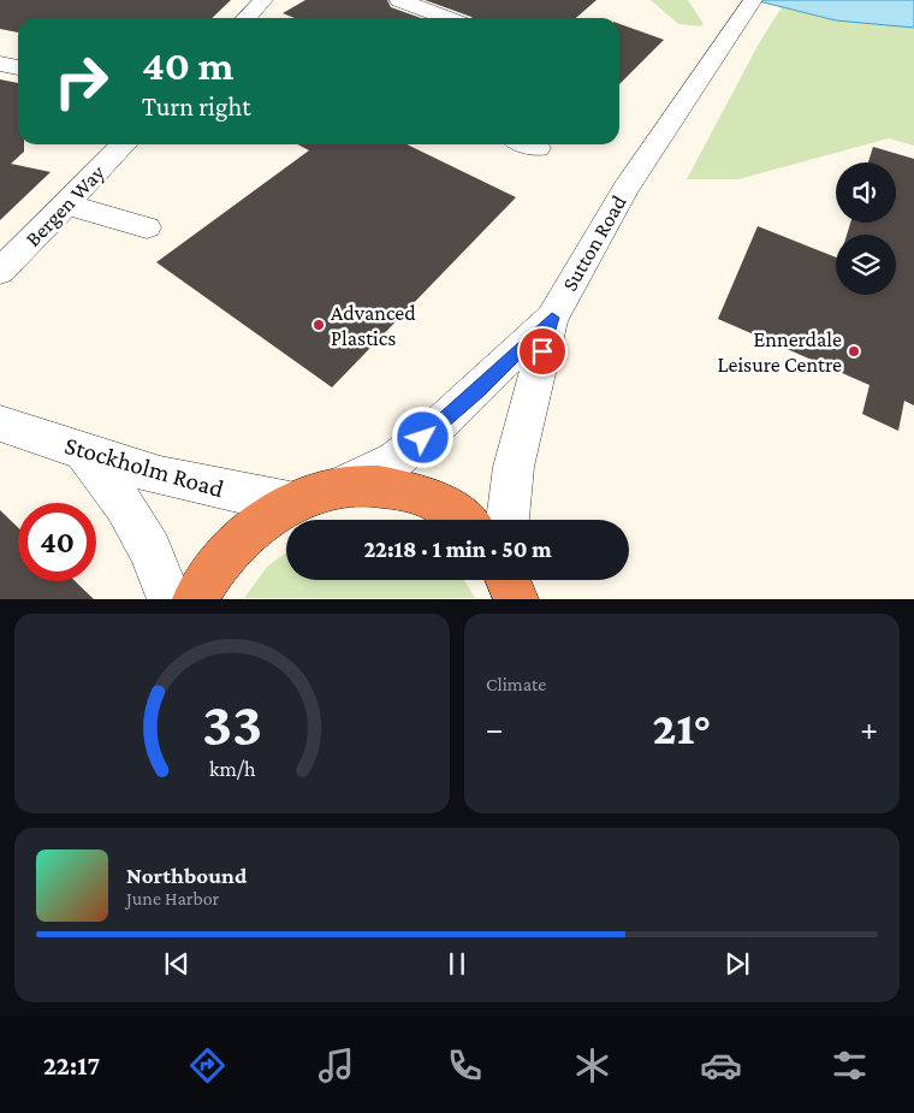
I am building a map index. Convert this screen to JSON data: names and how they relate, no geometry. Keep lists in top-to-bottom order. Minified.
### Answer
{"streets":{"street":["Bergen Way","Sutton Road","Stockholm Road"]},"places":["Advanced Plastics","Ennerdale Leisure Centre"],"page":{"turn":["40 m","Turn right"],"limit":"40","trip":"22:18 · 1 min · 50 m","tile":"Climate","heat":["−","21°","+"],"song":["Northbound","June Harbor"],"tabs":"22:17","gauge":["33","km/h"]}}
